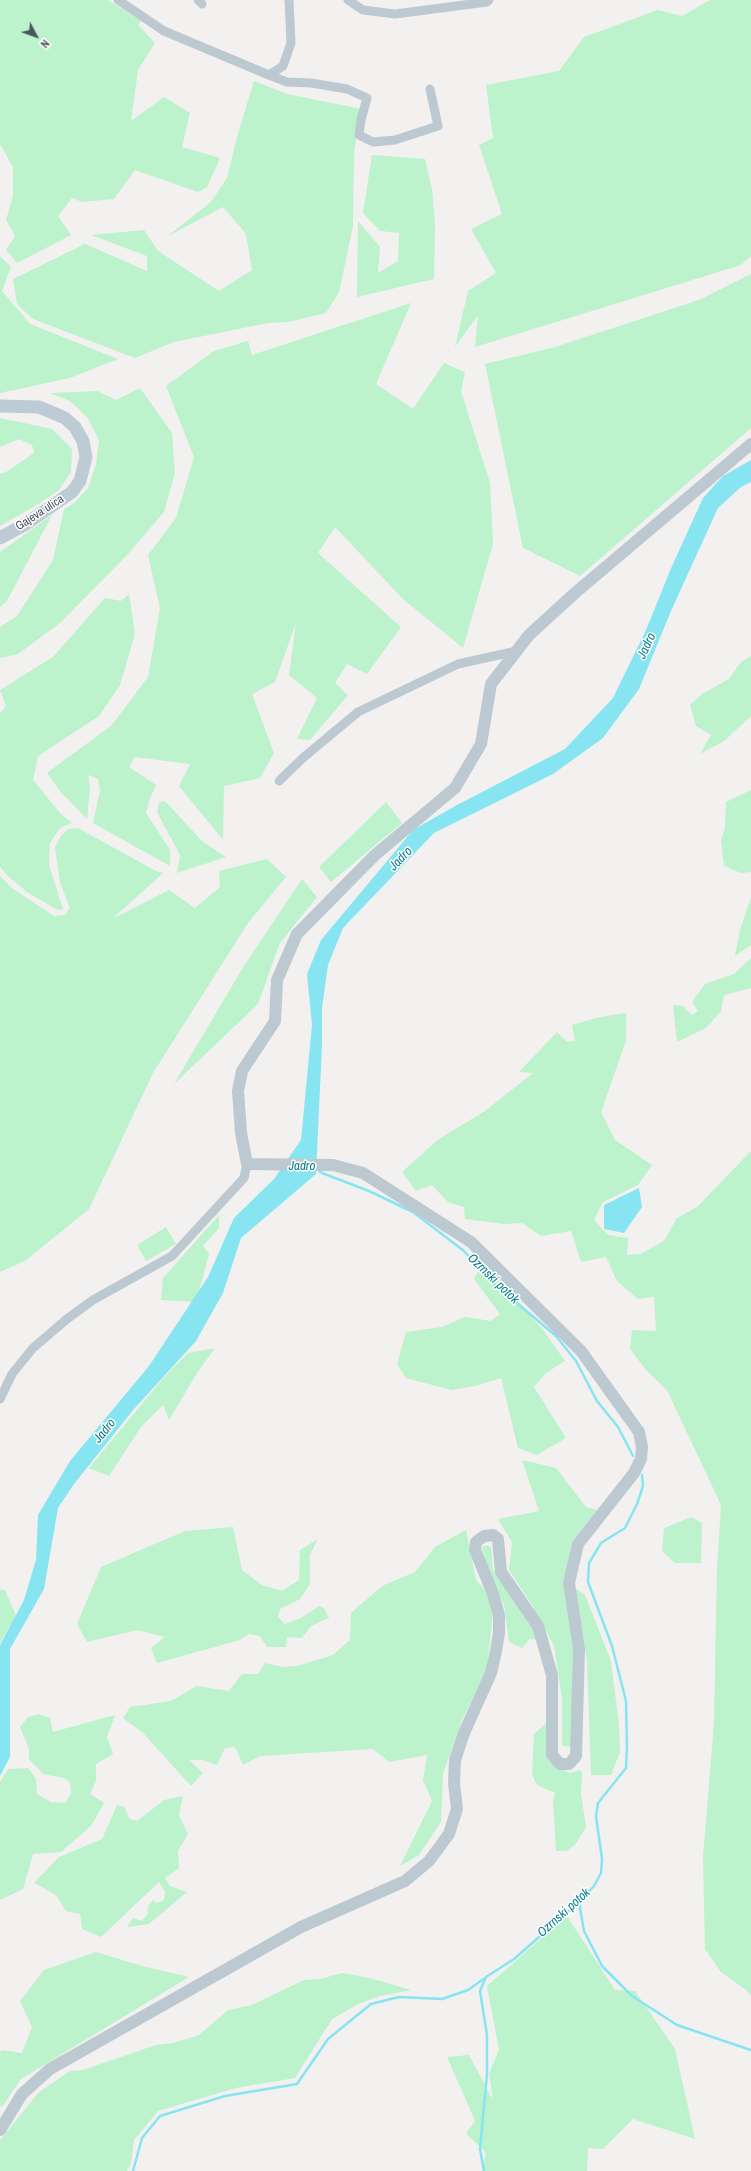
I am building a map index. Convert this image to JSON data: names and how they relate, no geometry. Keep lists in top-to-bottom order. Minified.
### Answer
{"streets":{"main road":["Gajeva ulica"]},"water":["Jadro","Ozrnski potok"],"north":"bottom right"}
